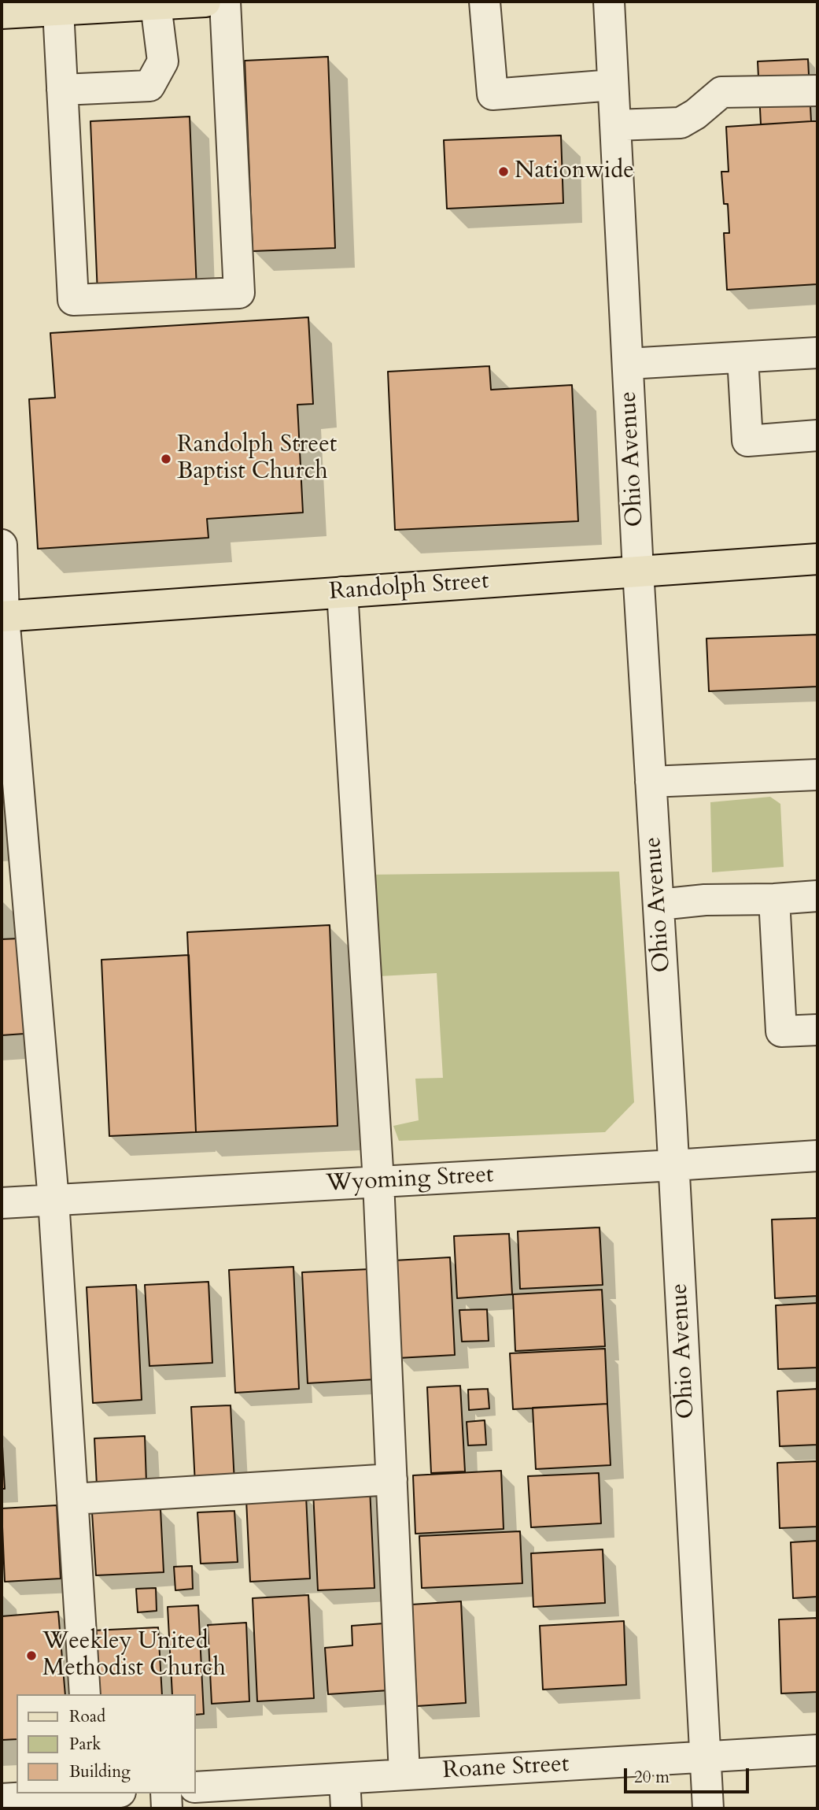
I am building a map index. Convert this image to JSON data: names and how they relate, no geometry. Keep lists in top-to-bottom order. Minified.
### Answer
{"streets":{"main road":["Randolph Street"],"street":["Ohio Avenue","Wyoming Street","Roane Street"]},"crossings":[["Ohio Avenue","Randolph Street"],["Ohio Avenue","Wyoming Street"],["Ohio Avenue","Roane Street"]],"places":["Nationwide","Randolph Street Baptist Church","Weekley United Methodist Church"],"legend":["Road","Park","Building"],"scale_bar":"20 m"}
